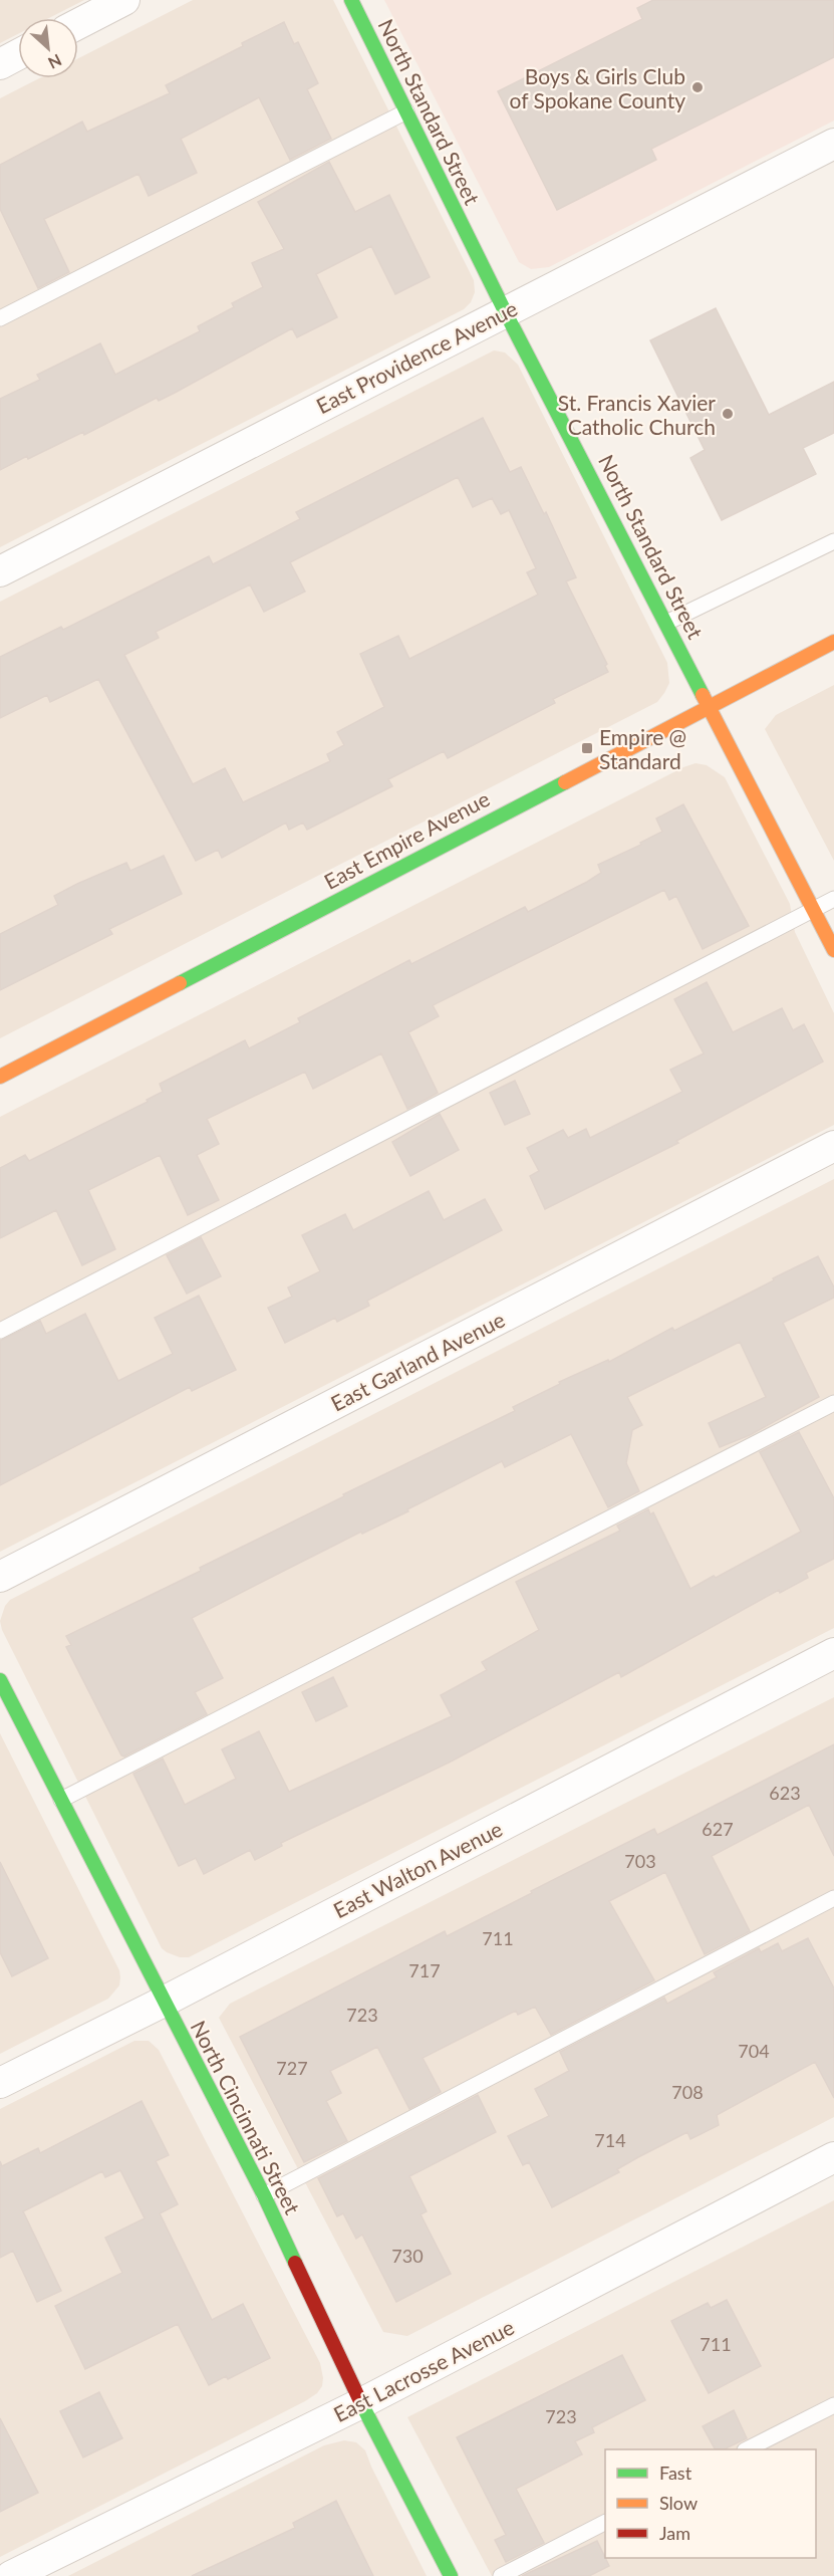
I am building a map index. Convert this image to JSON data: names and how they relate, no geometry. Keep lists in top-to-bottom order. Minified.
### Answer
{"streets":{"street":["North Standard Street","East Providence Avenue","East Empire Avenue","East Garland Avenue","East Walton Avenue","North Cincinnati Street","East Lacrosse Avenue"]},"crossings":[["North Standard Street","East Providence Avenue"],["North Standard Street","East Empire Avenue"],["East Walton Avenue","North Cincinnati Street"],["North Cincinnati Street","East Lacrosse Avenue"]],"places":{"other":["Boys & Girls Club of Spokane County","St. Francis Xavier Catholic Church"],"transit":["Empire @ Standard"]},"house_numbers":["623","627","703","711","717","723","704","727","708","714","730","711","723"],"legend":["Fast","Slow","Jam"],"north":"bottom right"}
